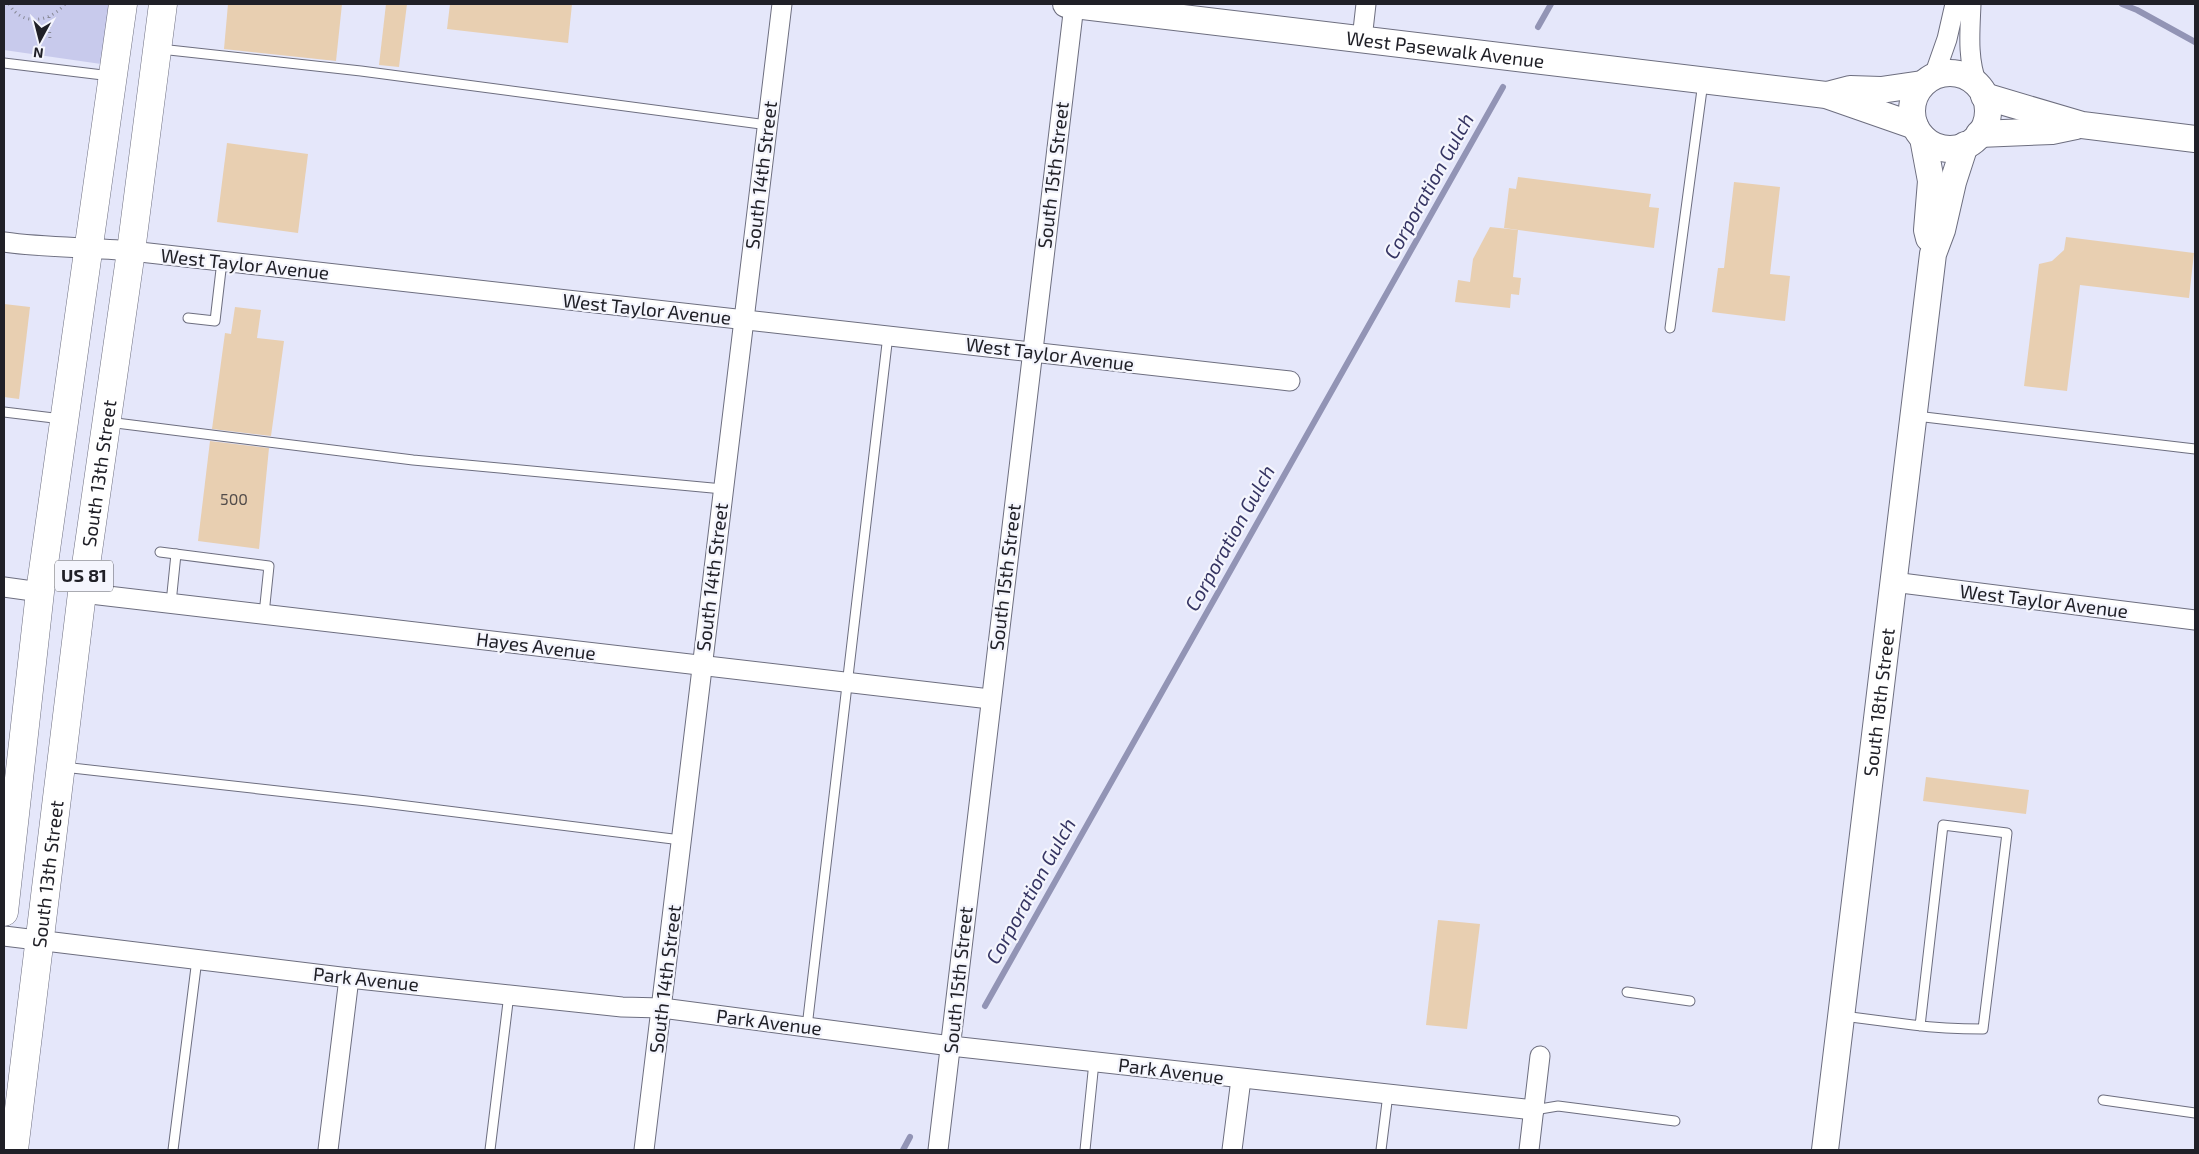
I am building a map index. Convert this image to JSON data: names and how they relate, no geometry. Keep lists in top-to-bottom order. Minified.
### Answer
{"streets":{"highway":["South 13th Street","US 81"],"street":["West Pasewalk Avenue","South 14th Street","South 15th Street","West Taylor Avenue","Hayes Avenue","South 18th Street","Park Avenue"]},"crossings":[["West Pasewalk Avenue","South 15th Street"],["West Pasewalk Avenue","South 18th Street"],["South 14th Street","West Taylor Avenue"],["South 14th Street","Hayes Avenue"],["South 14th Street","Park Avenue"],["South 15th Street","West Taylor Avenue"],["South 15th Street","Hayes Avenue"],["South 15th Street","Park Avenue"],["West Taylor Avenue","South 13th Street"],["West Taylor Avenue","South 18th Street"],["South 13th Street","Hayes Avenue"],["South 13th Street","Park Avenue"]],"water":["Corporation Gulch"],"house_numbers":["500"],"north":"bottom"}
